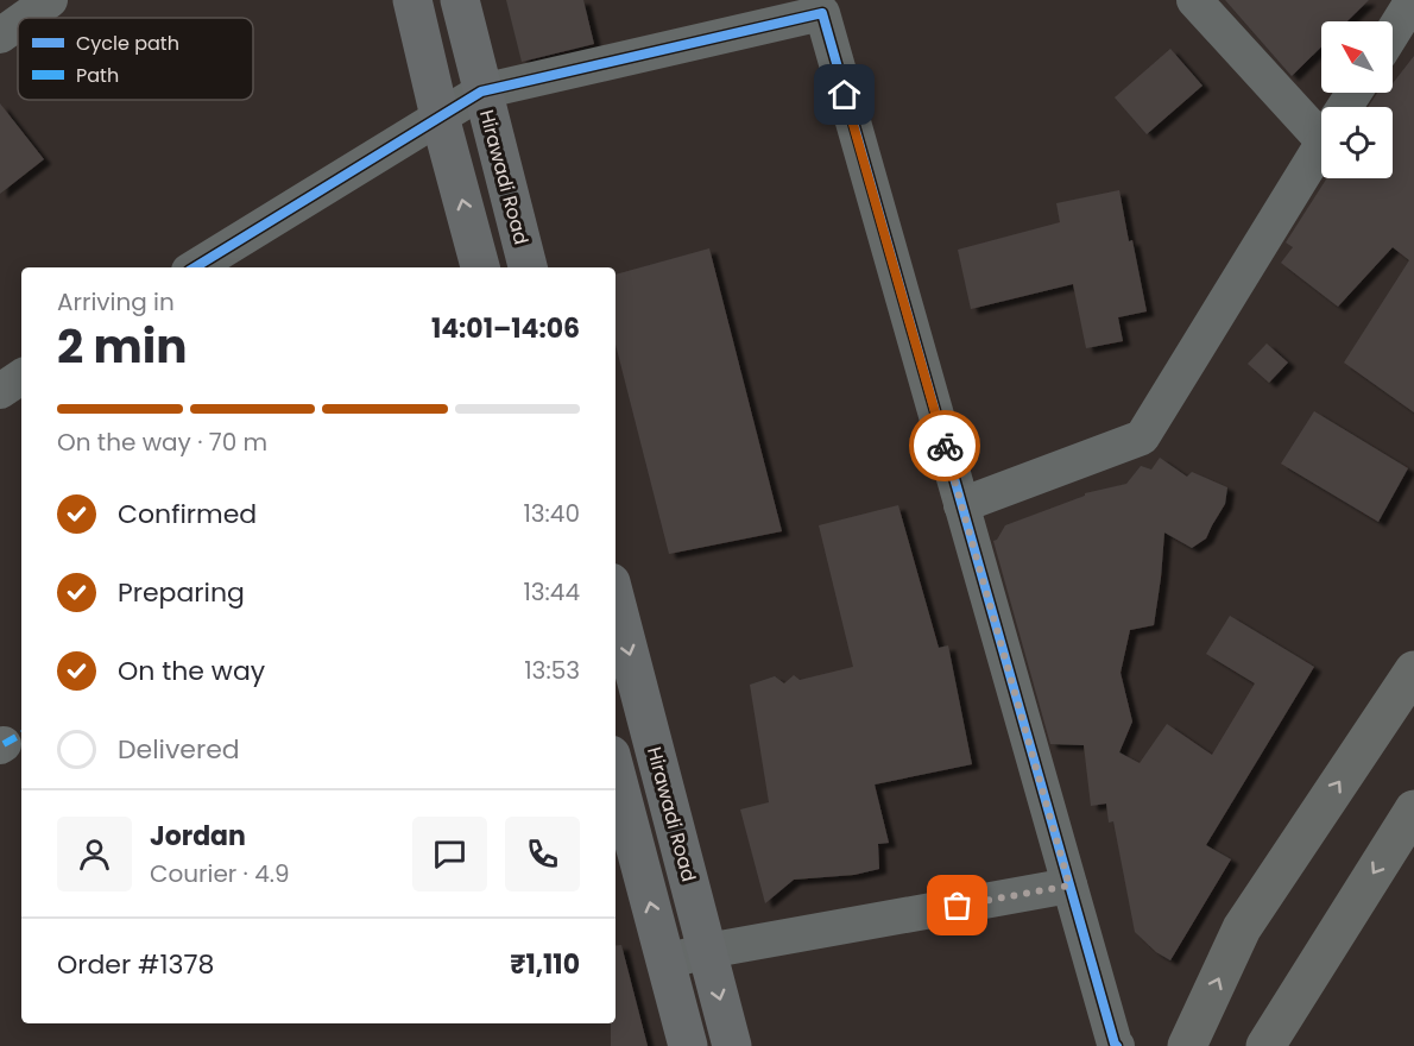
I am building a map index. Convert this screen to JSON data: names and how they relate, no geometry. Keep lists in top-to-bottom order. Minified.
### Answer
{"streets":{"street":["Hirawadi Road"]},"legend":["Cycle path","Path"],"north":"top left","page":{"heading":["2 min","Arriving in","14:01–14:06"],"panel":["Jordan","Courier · 4.9","Order #1378","₹1,110"],"bar":"On the way · 70 m","list":[["Confirmed","13:40"],["Preparing","13:44"],["On the way","13:53"],"Delivered"]}}
